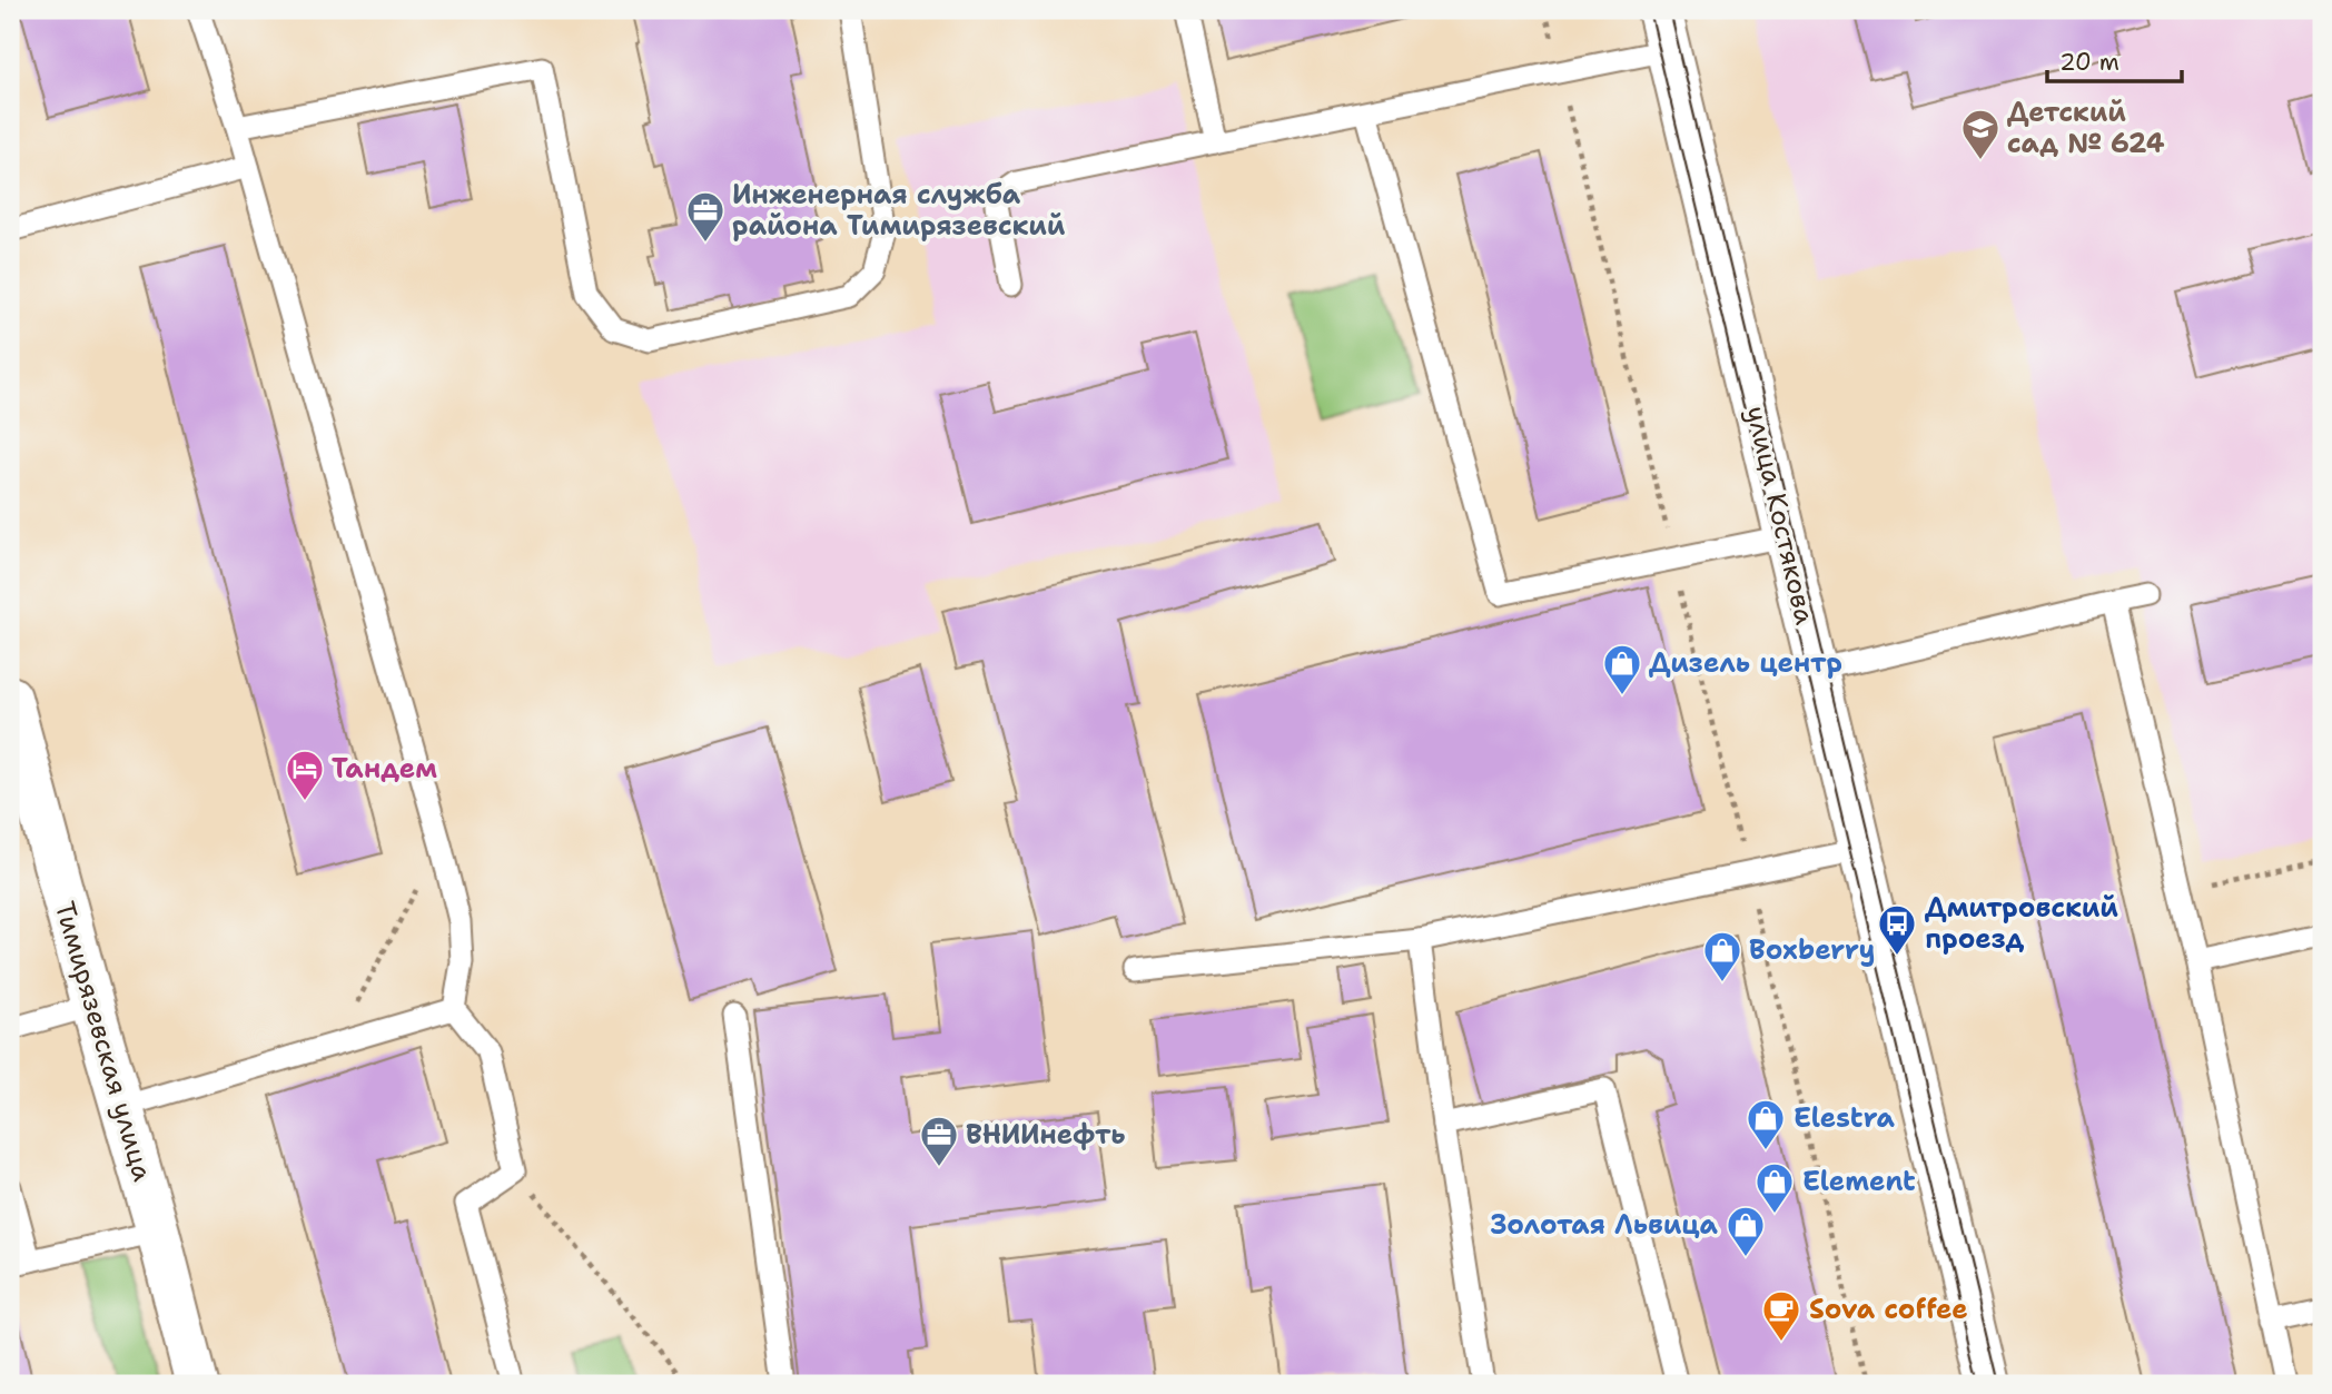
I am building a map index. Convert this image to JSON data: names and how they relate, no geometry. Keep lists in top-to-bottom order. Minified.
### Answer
{"streets":{"street":["улица Костякова","Тимирязевская улица"]},"places":{"school or university":["Детский сад № 624"],"office":["Инженерная служба района Тимирязевский","ВНИИнефть"],"shop":["Дизель центр","Boxberry","Elestra","Element","Золотая Львица"],"hotel":["Тандем"],"bus stop":["Дмитровский проезд"],"cafe":["Sova coffee"]},"scale_bar":"20 m"}
